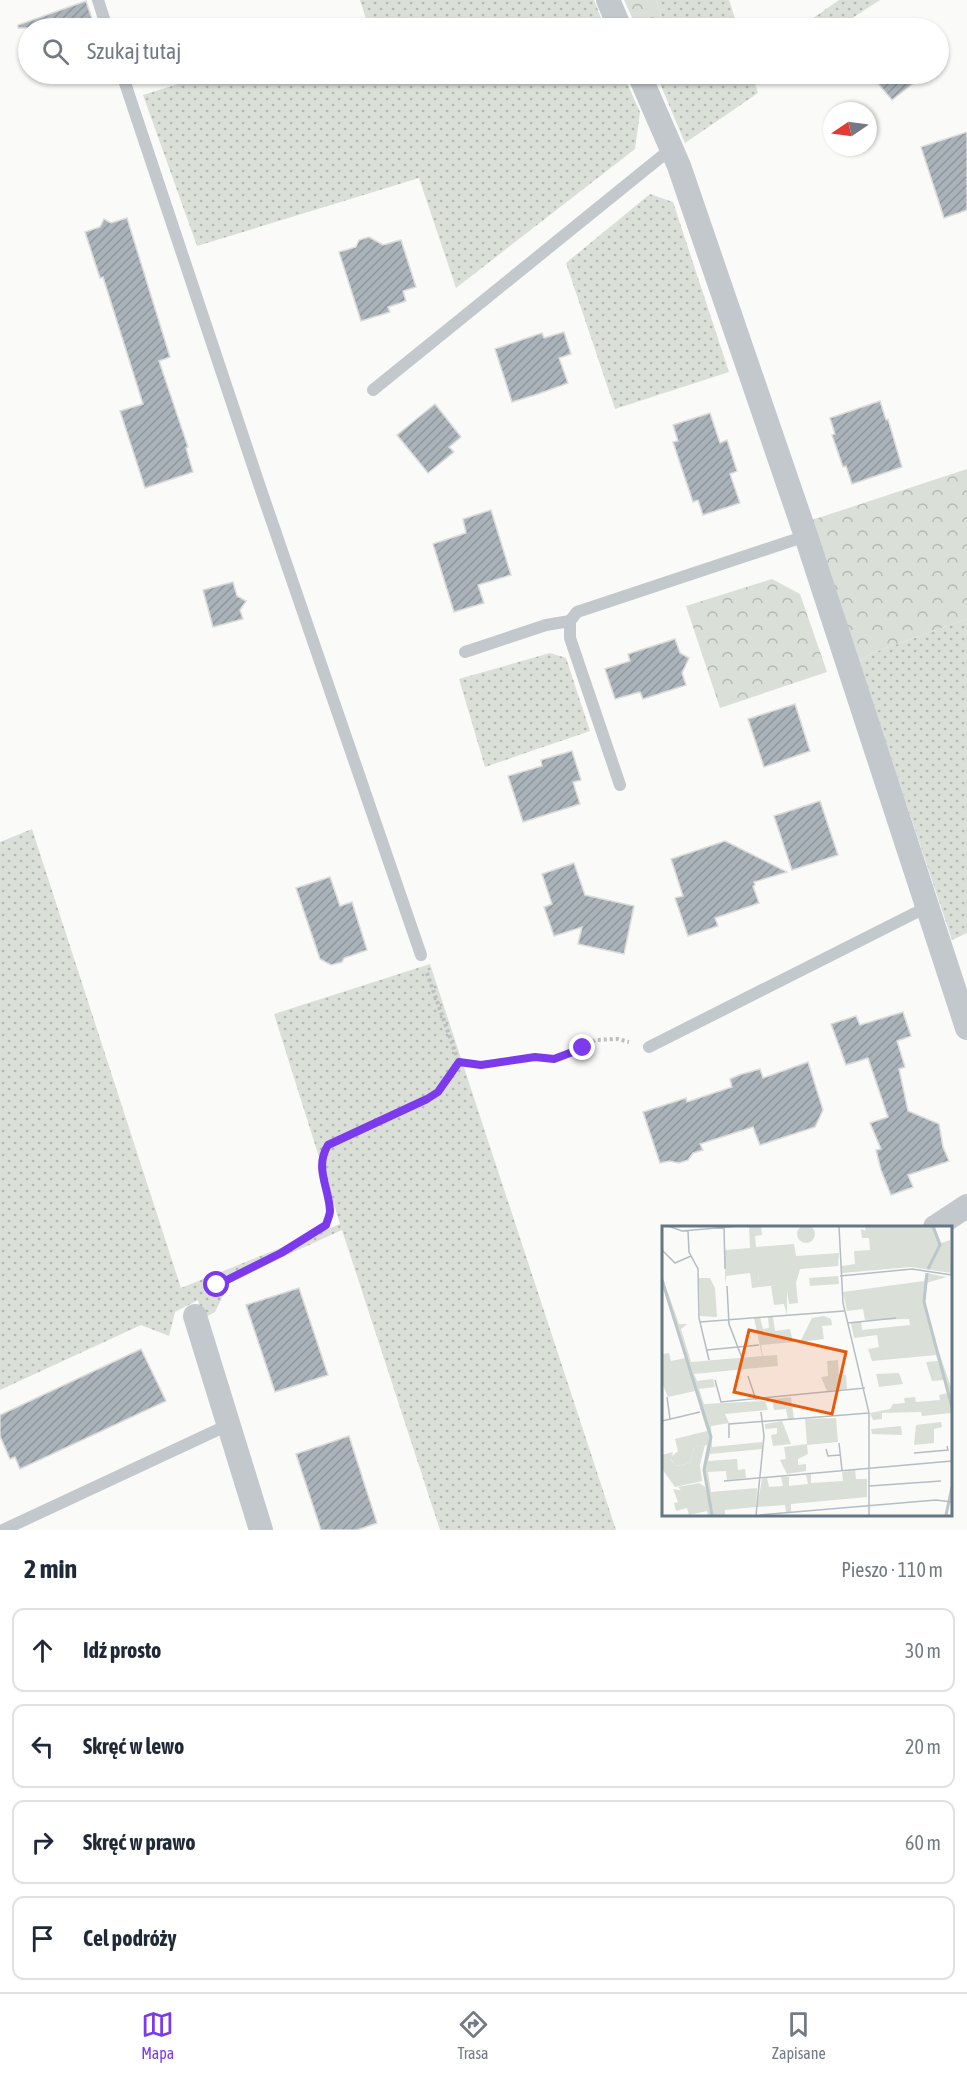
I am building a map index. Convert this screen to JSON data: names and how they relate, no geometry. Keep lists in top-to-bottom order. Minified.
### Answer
{"north":"left","page":{"search":"Szukaj tutaj","heading":["2 min","Pieszo · 110 m"],"list":[["Idź prosto","30 m"],["Skręć w lewo","20 m"],["Skręć w prawo","60 m"],"Cel podróży"],"nav":["Mapa","Trasa","Zapisane"]}}
